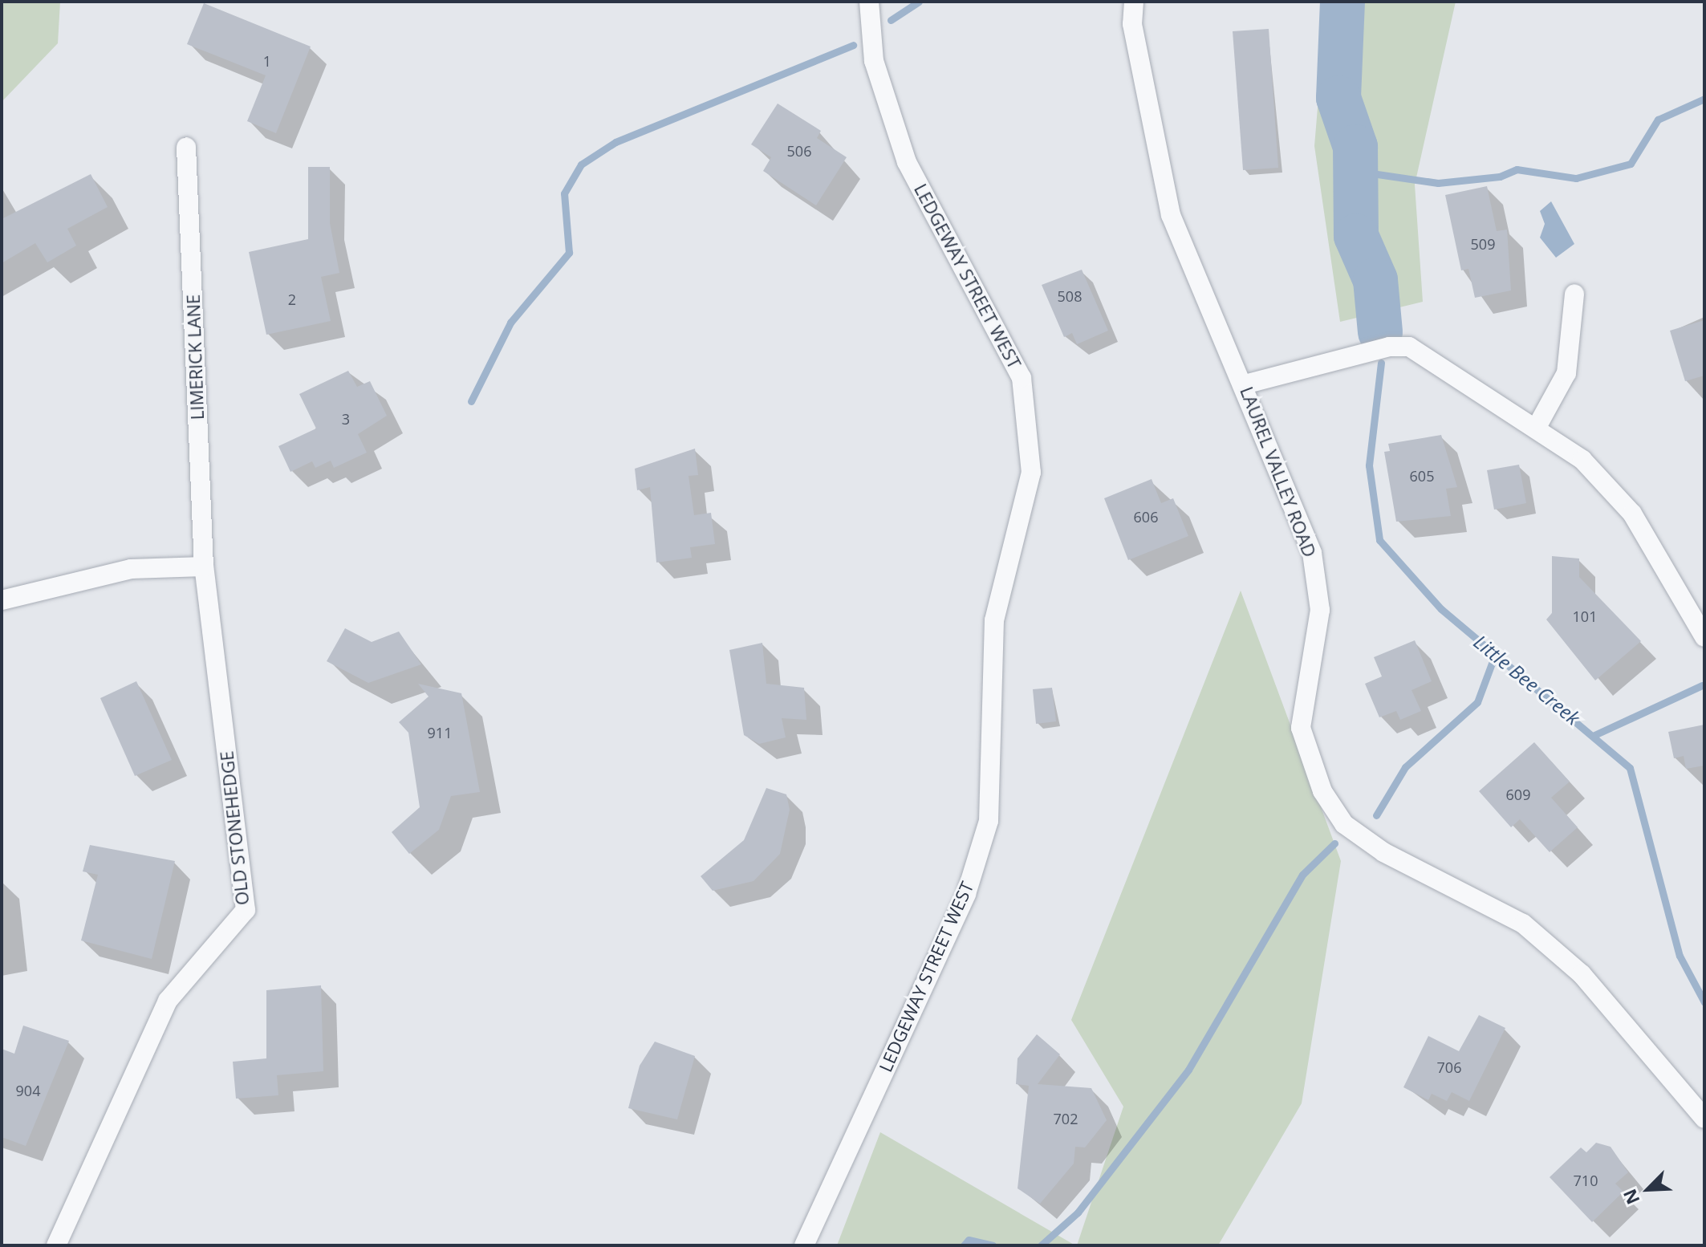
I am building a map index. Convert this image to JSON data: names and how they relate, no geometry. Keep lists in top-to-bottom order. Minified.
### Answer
{"streets":{"street":["LEDGEWAY STREET WEST","LIMERICK LANE","LAUREL VALLEY ROAD","OLD STONEHEDGE"]},"crossings":[["LIMERICK LANE","OLD STONEHEDGE"]],"water":["Little Bee Creek"],"house_numbers":["1","506","509","508","2","3","605","606","101","911","609","706","904","702","710"],"north":"bottom left"}
